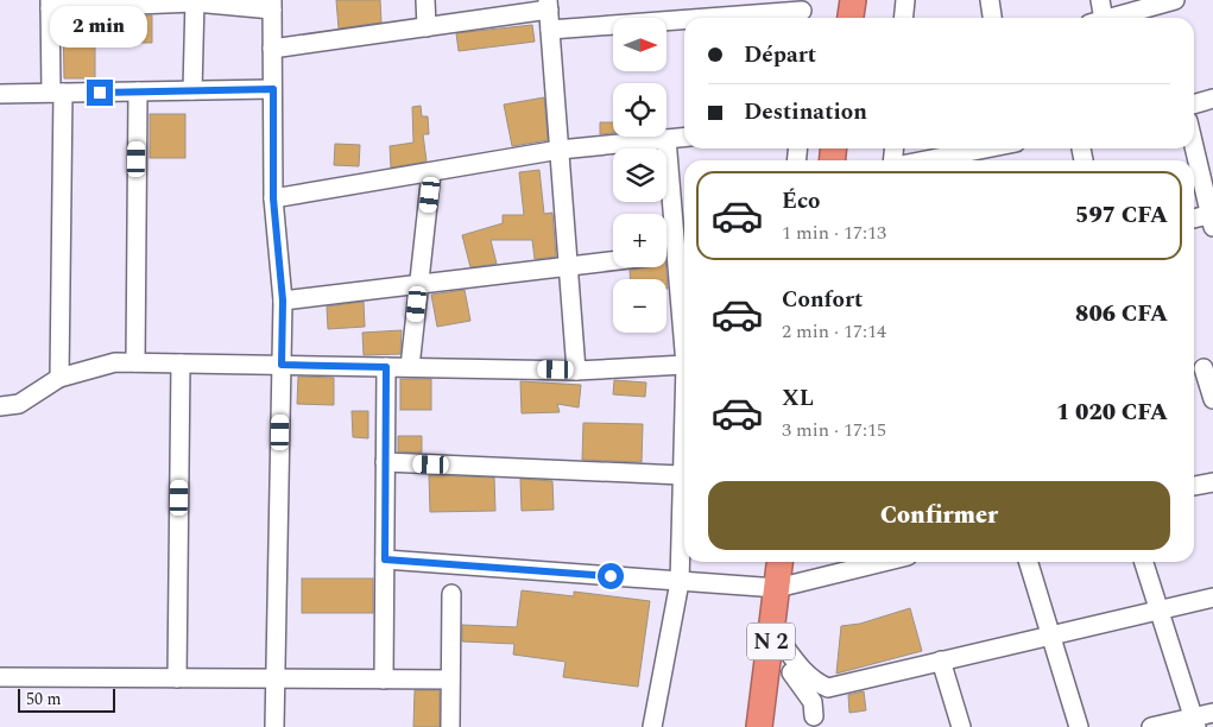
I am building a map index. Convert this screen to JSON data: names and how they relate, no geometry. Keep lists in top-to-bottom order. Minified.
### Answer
{"streets":{"highway":["N 2"]},"scale_bar":"50 m","north":"right","page":{"bubble":"2 min","map_buttons":["+","−"],"banner":["Départ","Destination"],"list":[{"name":"Éco","note":"1 min · 17:13","value":"597 CFA"},{"name":"Confort","note":"2 min · 17:14","value":"806 CFA"},{"name":"XL","note":"3 min · 17:15","value":"1 020 CFA"}],"buttons":"Confirmer","scale":"50 m"}}
